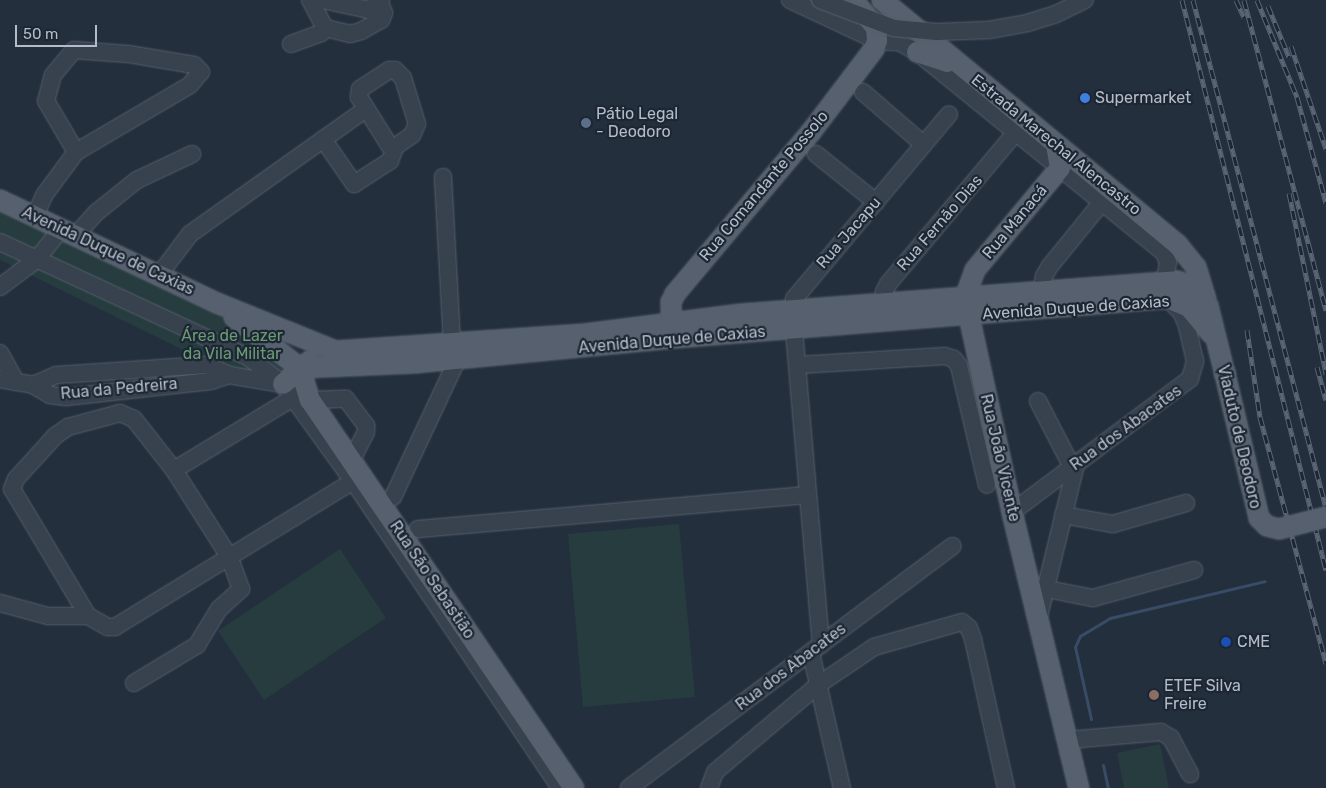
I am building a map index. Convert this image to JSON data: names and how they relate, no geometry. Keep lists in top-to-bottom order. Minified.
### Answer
{"streets":{"main road":["Estrada Marechal Alencastro","Rua Comandante Possolo","Rua Manacá","Avenida Duque de Caxias","Viaduto de Deodoro","Rua João Vicente","Rua São Sebastião"],"street":["Rua Fernão Dias","Rua Jacapu","Rua da Pedreira","Rua dos Abacates"]},"crossings":[["Estrada Marechal Alencastro","Rua Comandante Possolo"],["Estrada Marechal Alencastro","Rua Manacá"],["Estrada Marechal Alencastro","Rua Fernão Dias"],["Estrada Marechal Alencastro","Avenida Duque de Caxias"],["Estrada Marechal Alencastro","Rua dos Abacates"],["Rua Comandante Possolo","Avenida Duque de Caxias"],["Rua Manacá","Avenida Duque de Caxias"],["Rua Manacá","Rua João Vicente"],["Rua Fernão Dias","Avenida Duque de Caxias"],["Rua Jacapu","Avenida Duque de Caxias"],["Avenida Duque de Caxias","Rua dos Abacates"],["Avenida Duque de Caxias","Viaduto de Deodoro"],["Avenida Duque de Caxias","Rua João Vicente"],["Avenida Duque de Caxias","Rua São Sebastião"],["Rua da Pedreira","Rua São Sebastião"],["Rua dos Abacates","Rua João Vicente"]],"parks":["Área de Lazer da Vila Militar"],"places":["Supermarket","Pátio Legal - Deodoro","CME","ETEF Silva Freire"],"scale_bar":"50 m"}
